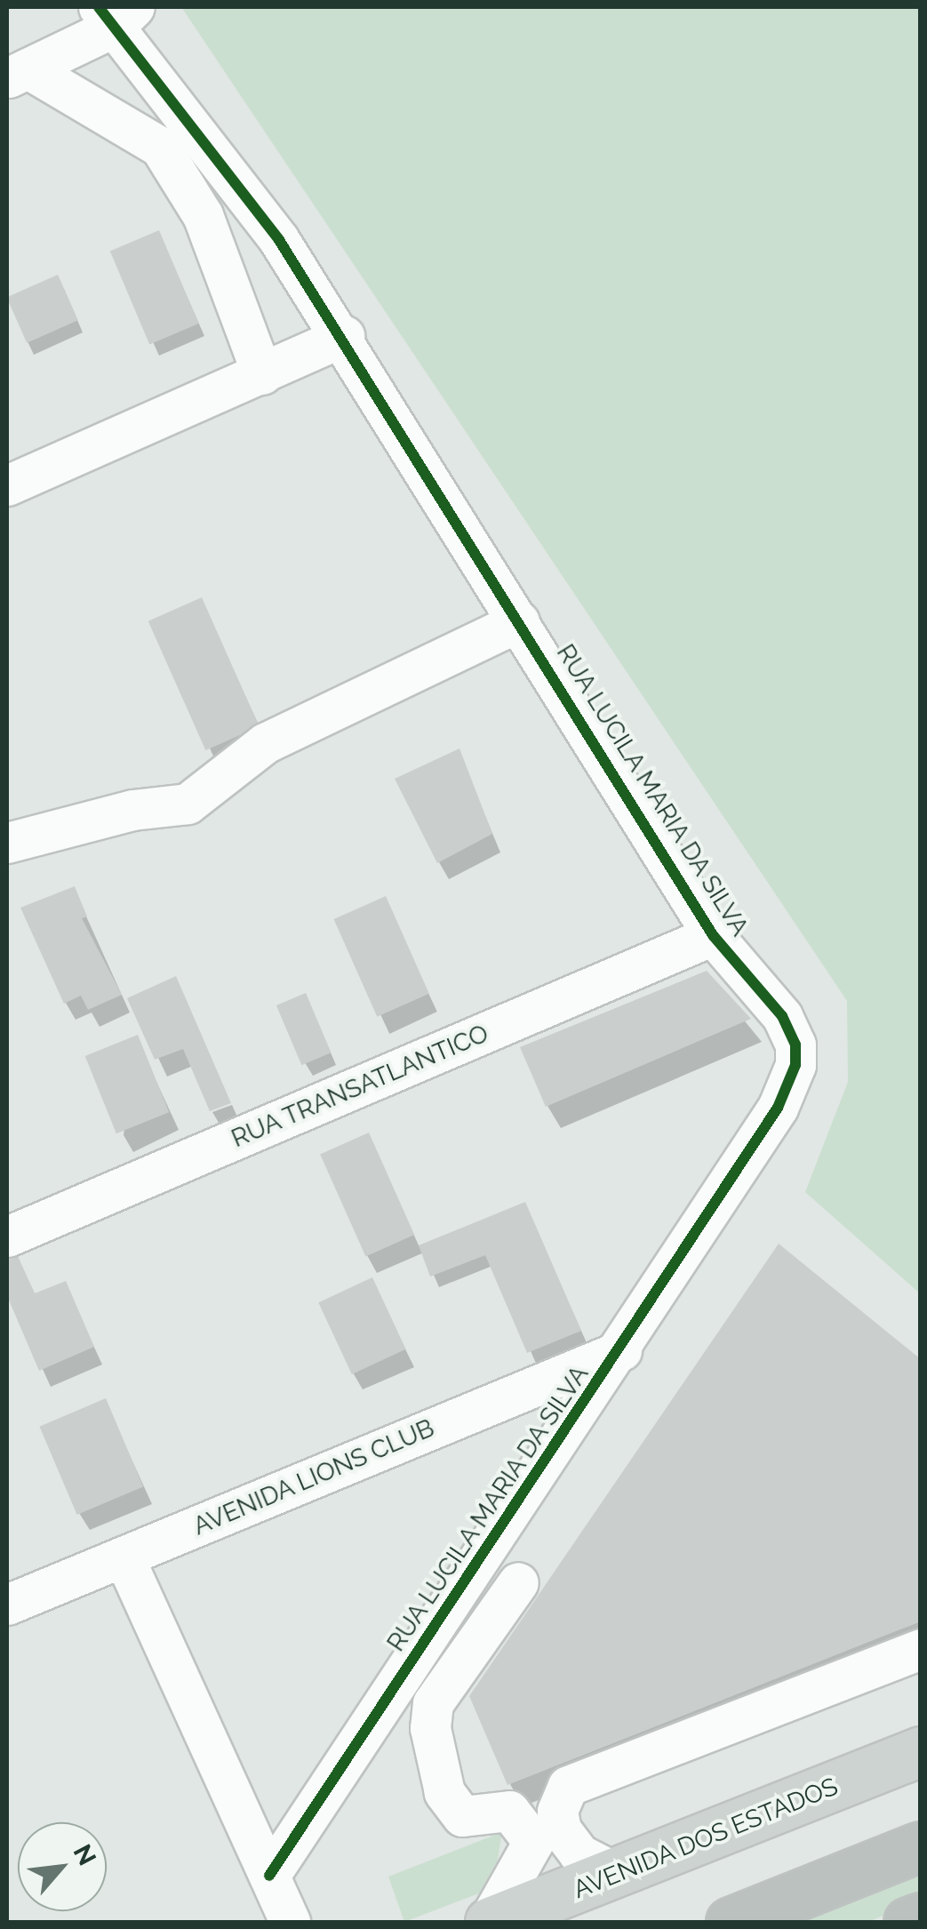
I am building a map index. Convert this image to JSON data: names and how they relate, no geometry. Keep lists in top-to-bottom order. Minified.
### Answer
{"streets":{"main road":["AVENIDA DOS ESTADOS"],"street":["RUA LUCILA MARIA DA SILVA","RUA TRANSATLANTICO","AVENIDA LIONS CLUB"]},"crossings":[["RUA LUCILA MARIA DA SILVA","RUA TRANSATLANTICO"],["RUA LUCILA MARIA DA SILVA","AVENIDA LIONS CLUB"]],"north":"top right"}
